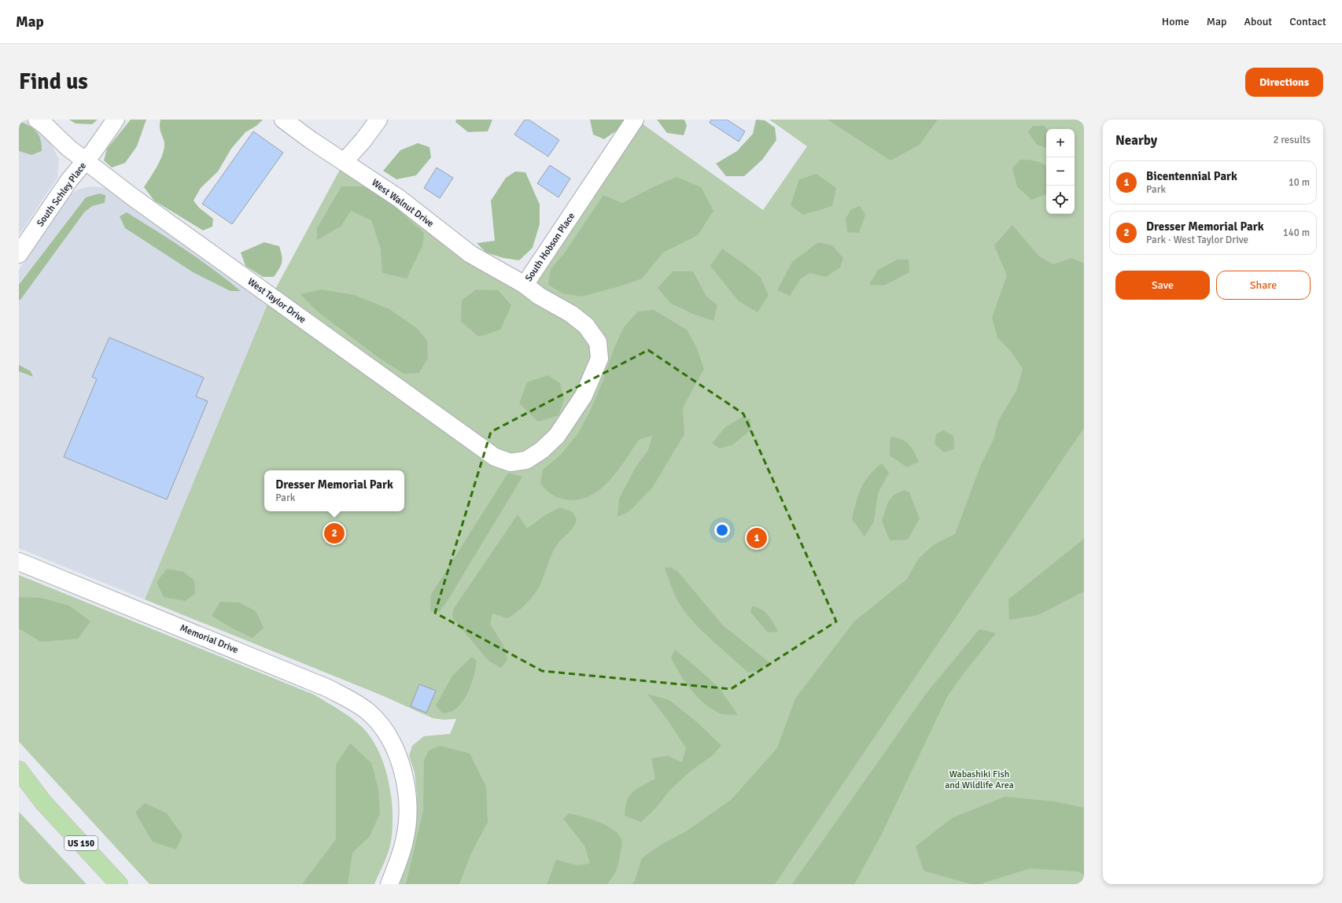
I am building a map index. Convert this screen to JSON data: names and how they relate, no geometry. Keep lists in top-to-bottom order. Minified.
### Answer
{"streets":{"main road":["US 150"],"street":["South Schley Place","West Walnut Drive","South Hobson Place","West Taylor Drive","Memorial Drive"]},"crossings":[["South Schley Place","West Taylor Drive"],["West Walnut Drive","South Hobson Place"],["South Hobson Place","West Taylor Drive"]],"parks":["Wabashiki Fish and Wildlife Area"],"page":{"header":"Map","nav":["Home","Map","About","Contact"],"buttons":["Directions",["Save","Share"]],"title":"Find us","heading":["Nearby","2 results"],"map_buttons":["+","−"],"list":[{"mark":"1","name":"Bicentennial Park","note":"Park","value":"10 m"},{"mark":"2","name":"Dresser Memorial Park","note":"Park · West Taylor Drive","value":"140 m"}],"popup":["Dresser Memorial Park","Park"],"pins":["2","1"]}}
